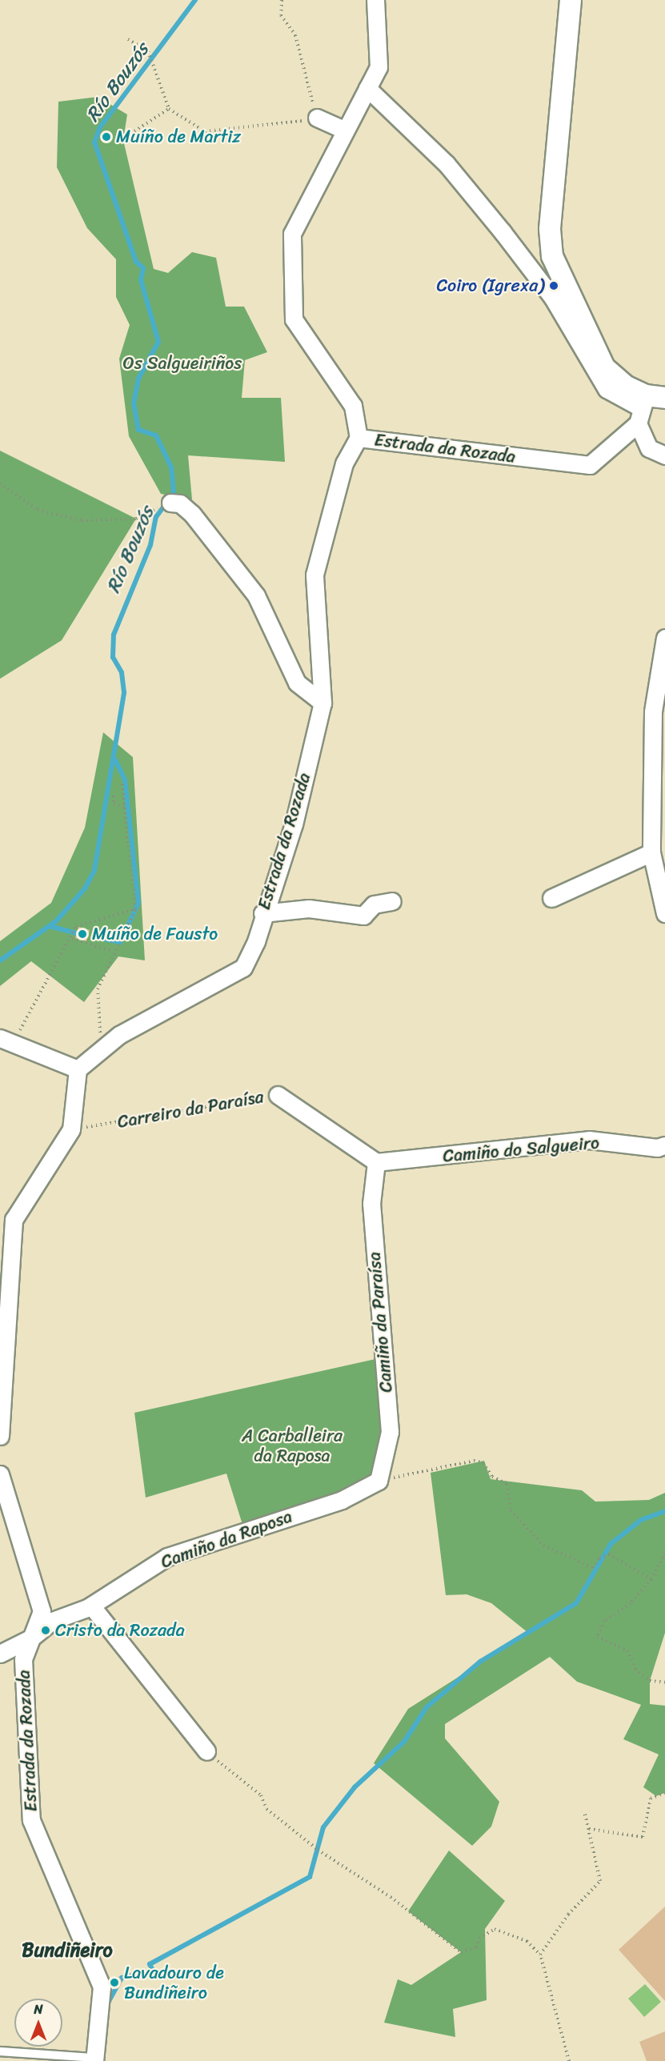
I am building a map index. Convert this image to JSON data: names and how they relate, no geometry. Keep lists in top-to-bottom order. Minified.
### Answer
{"streets":{"street":["Estrada da Rozada","Carreiro da Paraísa","Camiño do Salgueiro","Camiño da Paraísa","Camiño da Raposa"]},"crossings":[["Estrada da Rozada","Camiño da Raposa"],["Carreiro da Paraísa","Camiño do Salgueiro"],["Carreiro da Paraísa","Camiño da Paraísa"],["Camiño do Salgueiro","Camiño da Paraísa"],["Camiño da Paraísa","Camiño da Raposa"]],"districts":["Bundiñeiro"],"water":["Río Bouzós"],"parks":["Os Salgueiriños","A Carballeira da Raposa"],"places":["Muíño de Martiz","Coiro (Igrexa)","Muíño de Fausto","Cristo da Rozada","Lavadouro de Bundiñeiro"],"north":"top"}
